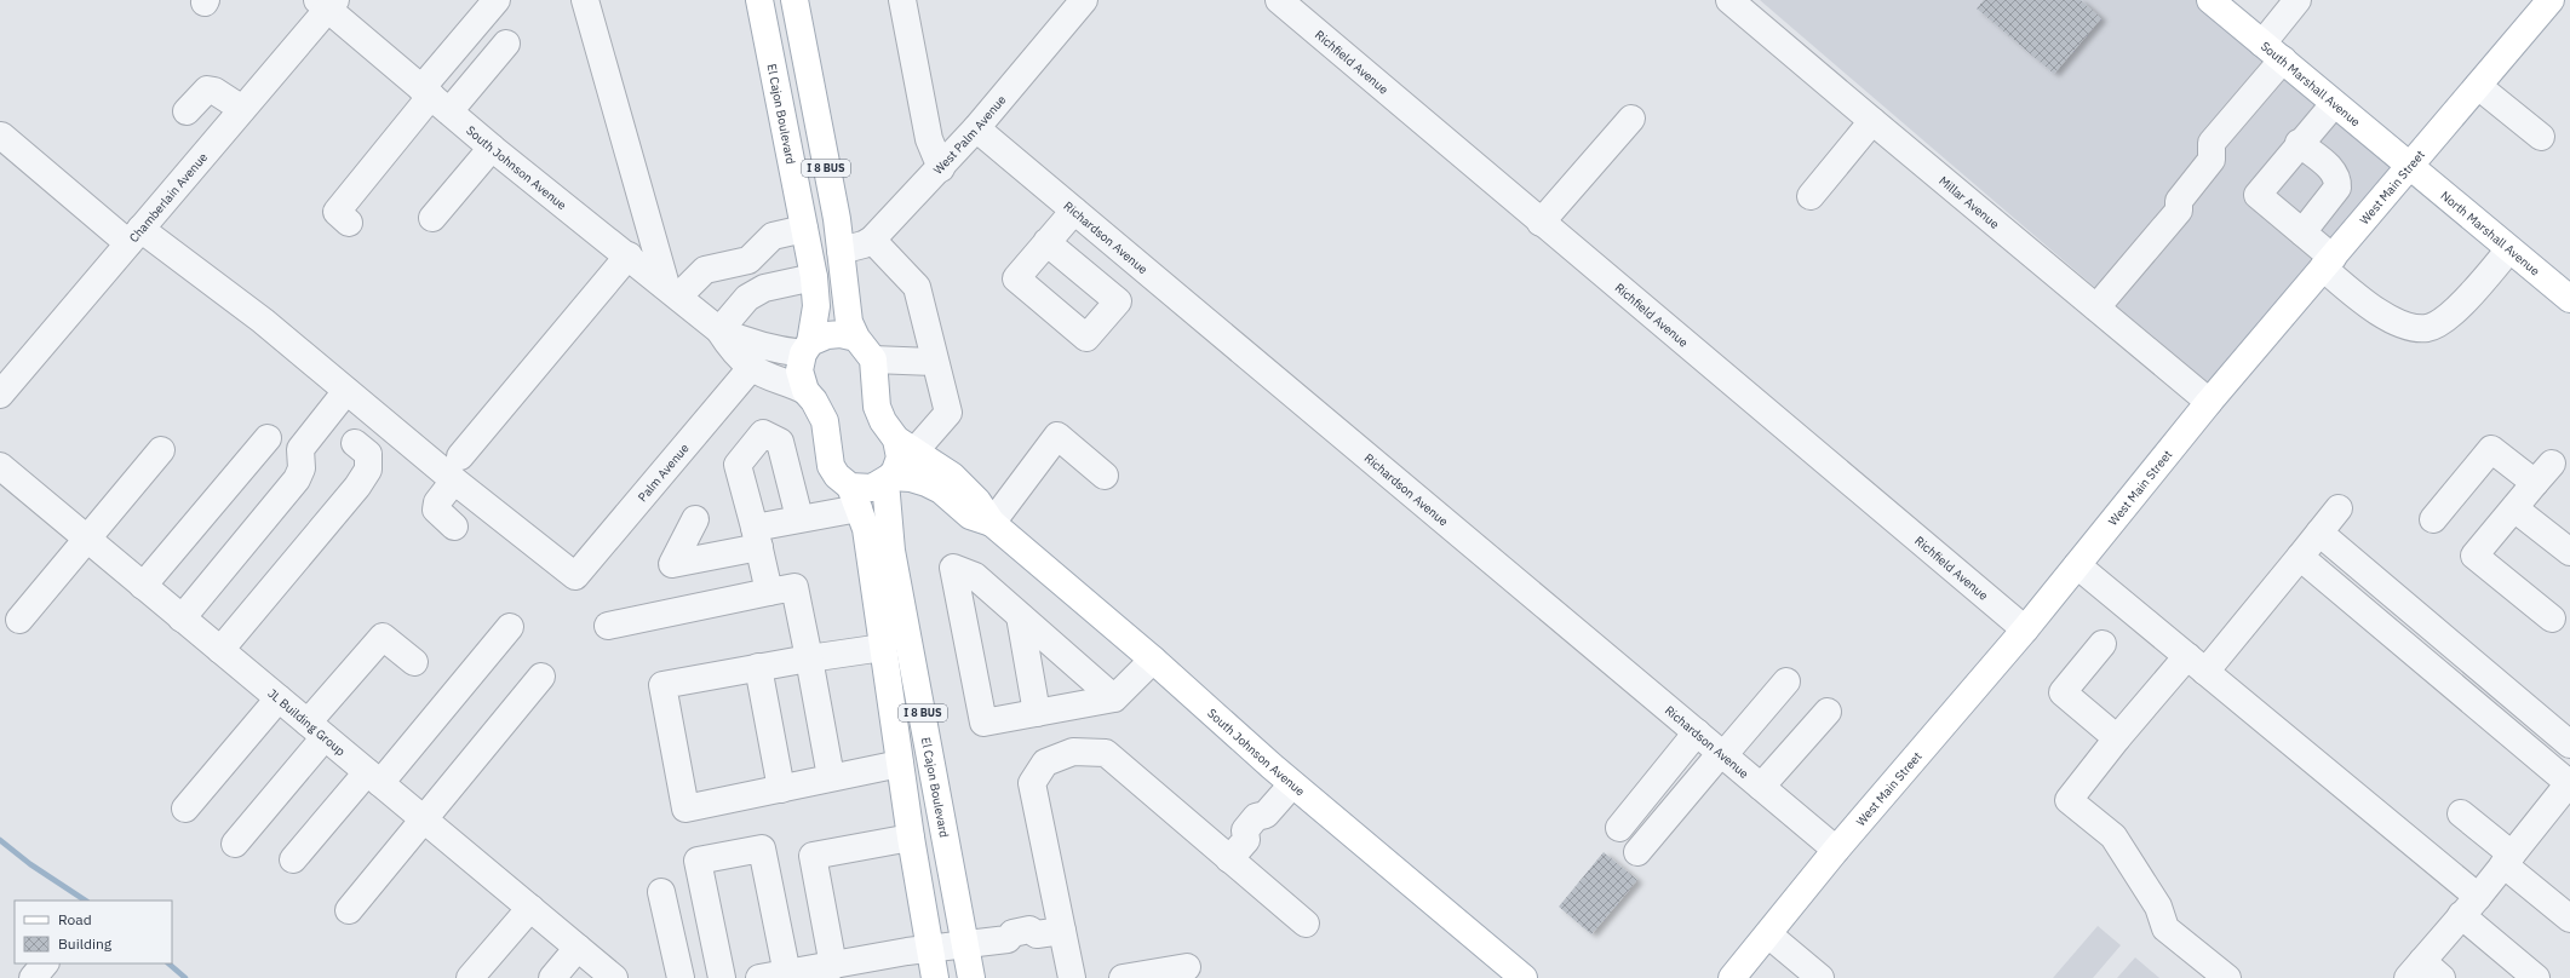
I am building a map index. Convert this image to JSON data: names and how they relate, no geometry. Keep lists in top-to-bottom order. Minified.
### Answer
{"streets":{"main road":["South Marshall Avenue","El Cajon Boulevard","South Johnson Avenue","I 8 BUS","West Main Street","North Marshall Avenue"],"street":["Richfield Avenue","West Palm Avenue","Chamberlain Avenue","Millar Avenue","Richardson Avenue","Palm Avenue","JL Building Group"]},"crossings":[["Richfield Avenue","West Main Street"],["South Marshall Avenue","West Main Street"],["South Marshall Avenue","North Marshall Avenue"],["El Cajon Boulevard","South Johnson Avenue"],["El Cajon Boulevard","I 8 BUS"],["West Palm Avenue","I 8 BUS"],["West Palm Avenue","Richardson Avenue"],["South Johnson Avenue","I 8 BUS"],["South Johnson Avenue","Chamberlain Avenue"],["South Johnson Avenue","Palm Avenue"],["West Main Street","Millar Avenue"],["West Main Street","North Marshall Avenue"],["West Main Street","Richardson Avenue"]],"legend":["Road","Building"]}
